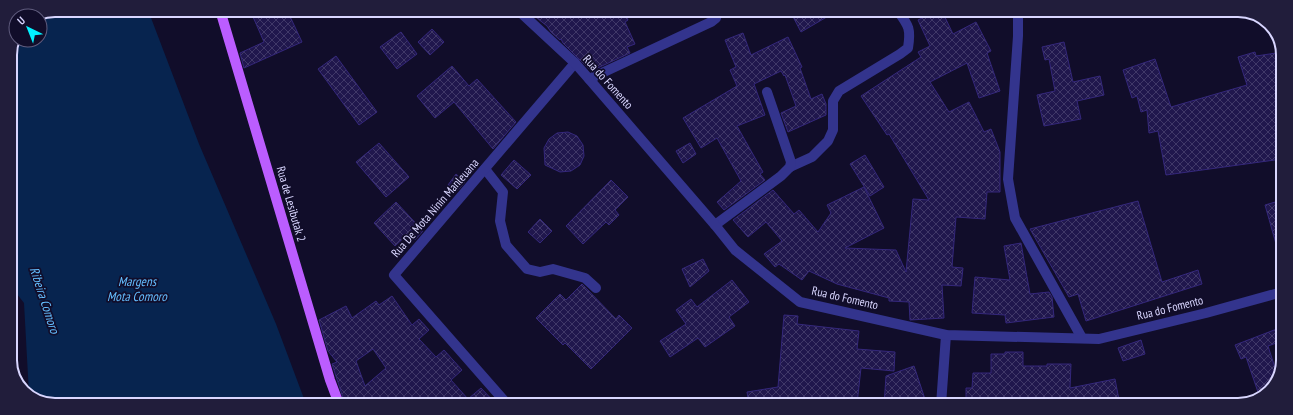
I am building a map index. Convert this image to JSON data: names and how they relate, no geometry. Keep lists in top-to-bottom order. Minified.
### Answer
{"streets":{"main road":["Rua de Lesibutak 2"],"street":["Rua do Fomento","Rua De Mota Ninin Manleuana"]},"crossings":[["Rua do Fomento","Rua De Mota Ninin Manleuana"]],"water":["Margens Mota Comoro","Ribeira Comoro"],"north":"top left"}
